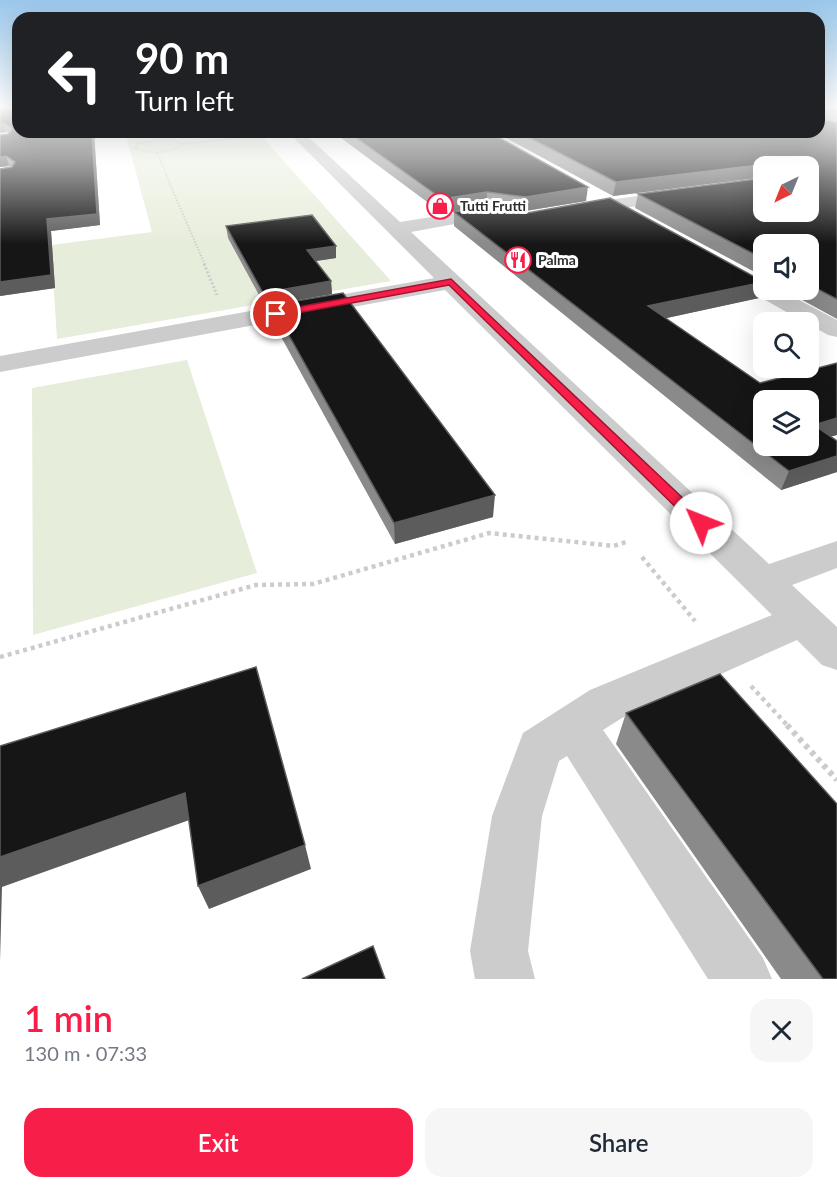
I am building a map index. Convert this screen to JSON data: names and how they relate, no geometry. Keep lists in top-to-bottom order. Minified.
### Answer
{"places":{"shop":["Tutti Frutti"],"restaurant":["Palma"]},"north":"bottom left","page":{"turn":["90 m","Turn left"],"heading":["1 min","130 m · 07:33"],"buttons":["Exit","Share"]}}
